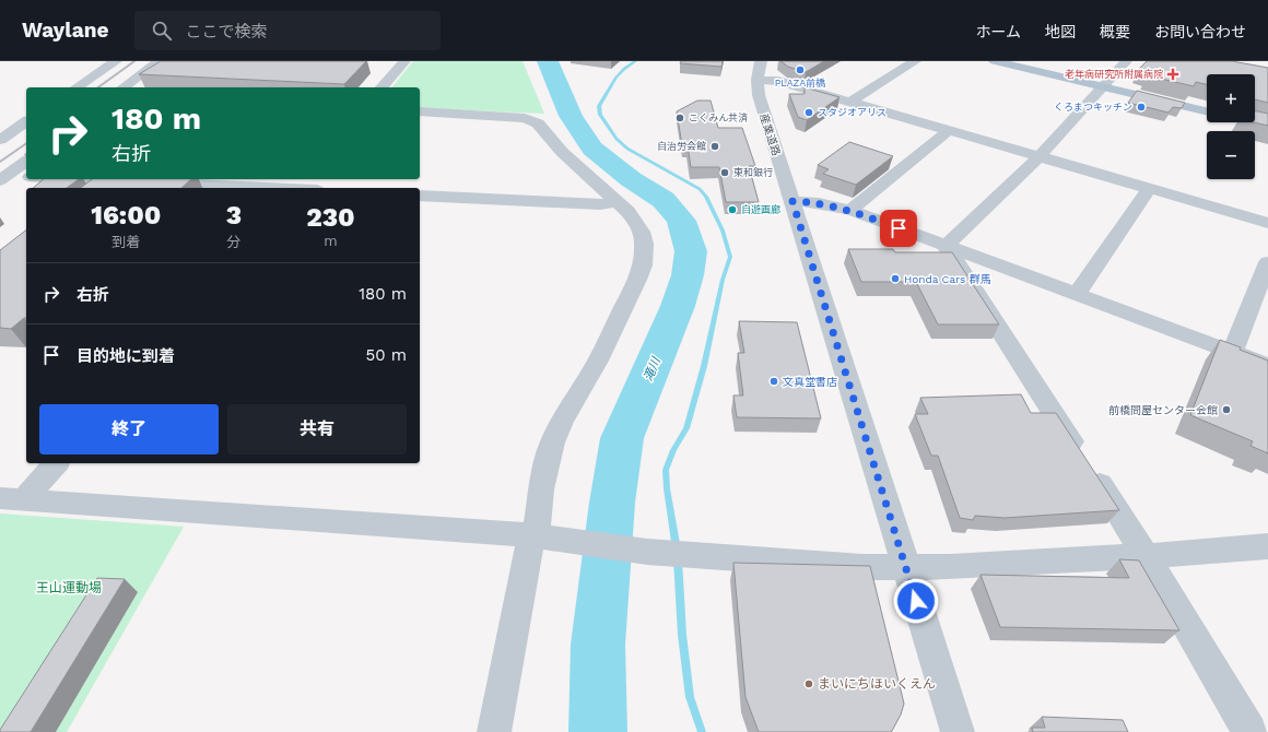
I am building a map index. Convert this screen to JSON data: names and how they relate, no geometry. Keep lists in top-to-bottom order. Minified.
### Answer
{"streets":{"street":["産業道路"]},"water":["滝川"],"parks":["王山運動場"],"places":{"other":["PLAZA前橋","くろまつキッチン","スタジオアリス","こくみん共済","自治労会館","東和銀行","自遊画廊","Honda Cars 群馬","文真堂書店","前橋問屋センター会館","まいにちほいくえん"],"health":["老年病研究所附属病院"]},"page":{"header":"Waylane","search":"ここで検索","nav":["ホーム","地図","概要","お問い合わせ"],"map_buttons":["+","−"],"turn":["180 m","右折"],"eta":["16:00","到着","3","分","230","m"],"list":[{"name":"右折","value":"180 m"},{"name":"目的地に到着","value":"50 m"}],"buttons":["終了","共有"]}}
